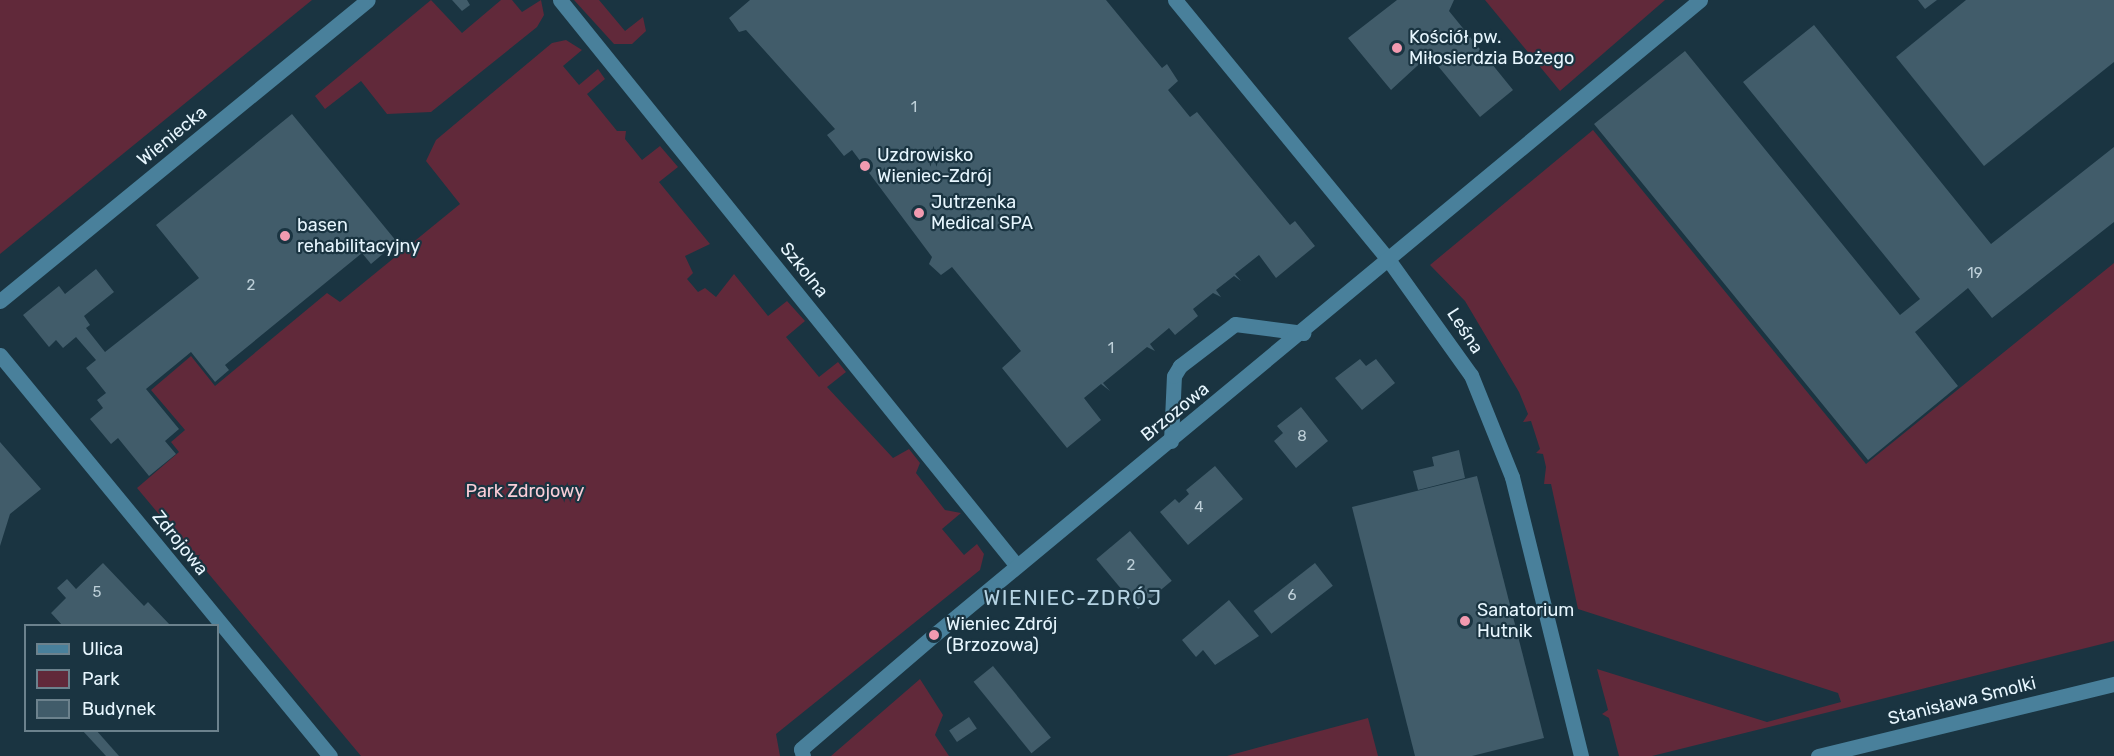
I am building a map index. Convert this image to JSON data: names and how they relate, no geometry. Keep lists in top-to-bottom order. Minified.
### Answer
{"streets":{"street":["Wieniecka","Szkolna","Leśna","Brzozowa","Zdrojowa","Stanisława Smolki"]},"crossings":[["Szkolna","Brzozowa"],["Leśna","Brzozowa"]],"districts":["WIENIEC-ZDRÓJ"],"parks":["Park Zdrojowy"],"places":["Kościół pw. Miłosierdzia Bożego","Uzdrowisko Wieniec-Zdrój","Jutrzenka Medical SPA","basen rehabilitacyjny","Sanatorium Hutnik","Wieniec Zdrój (Brzozowa)"],"house_numbers":["1","19","2","1","8","4","2","5","6"],"legend":["Ulica","Park","Budynek"]}
